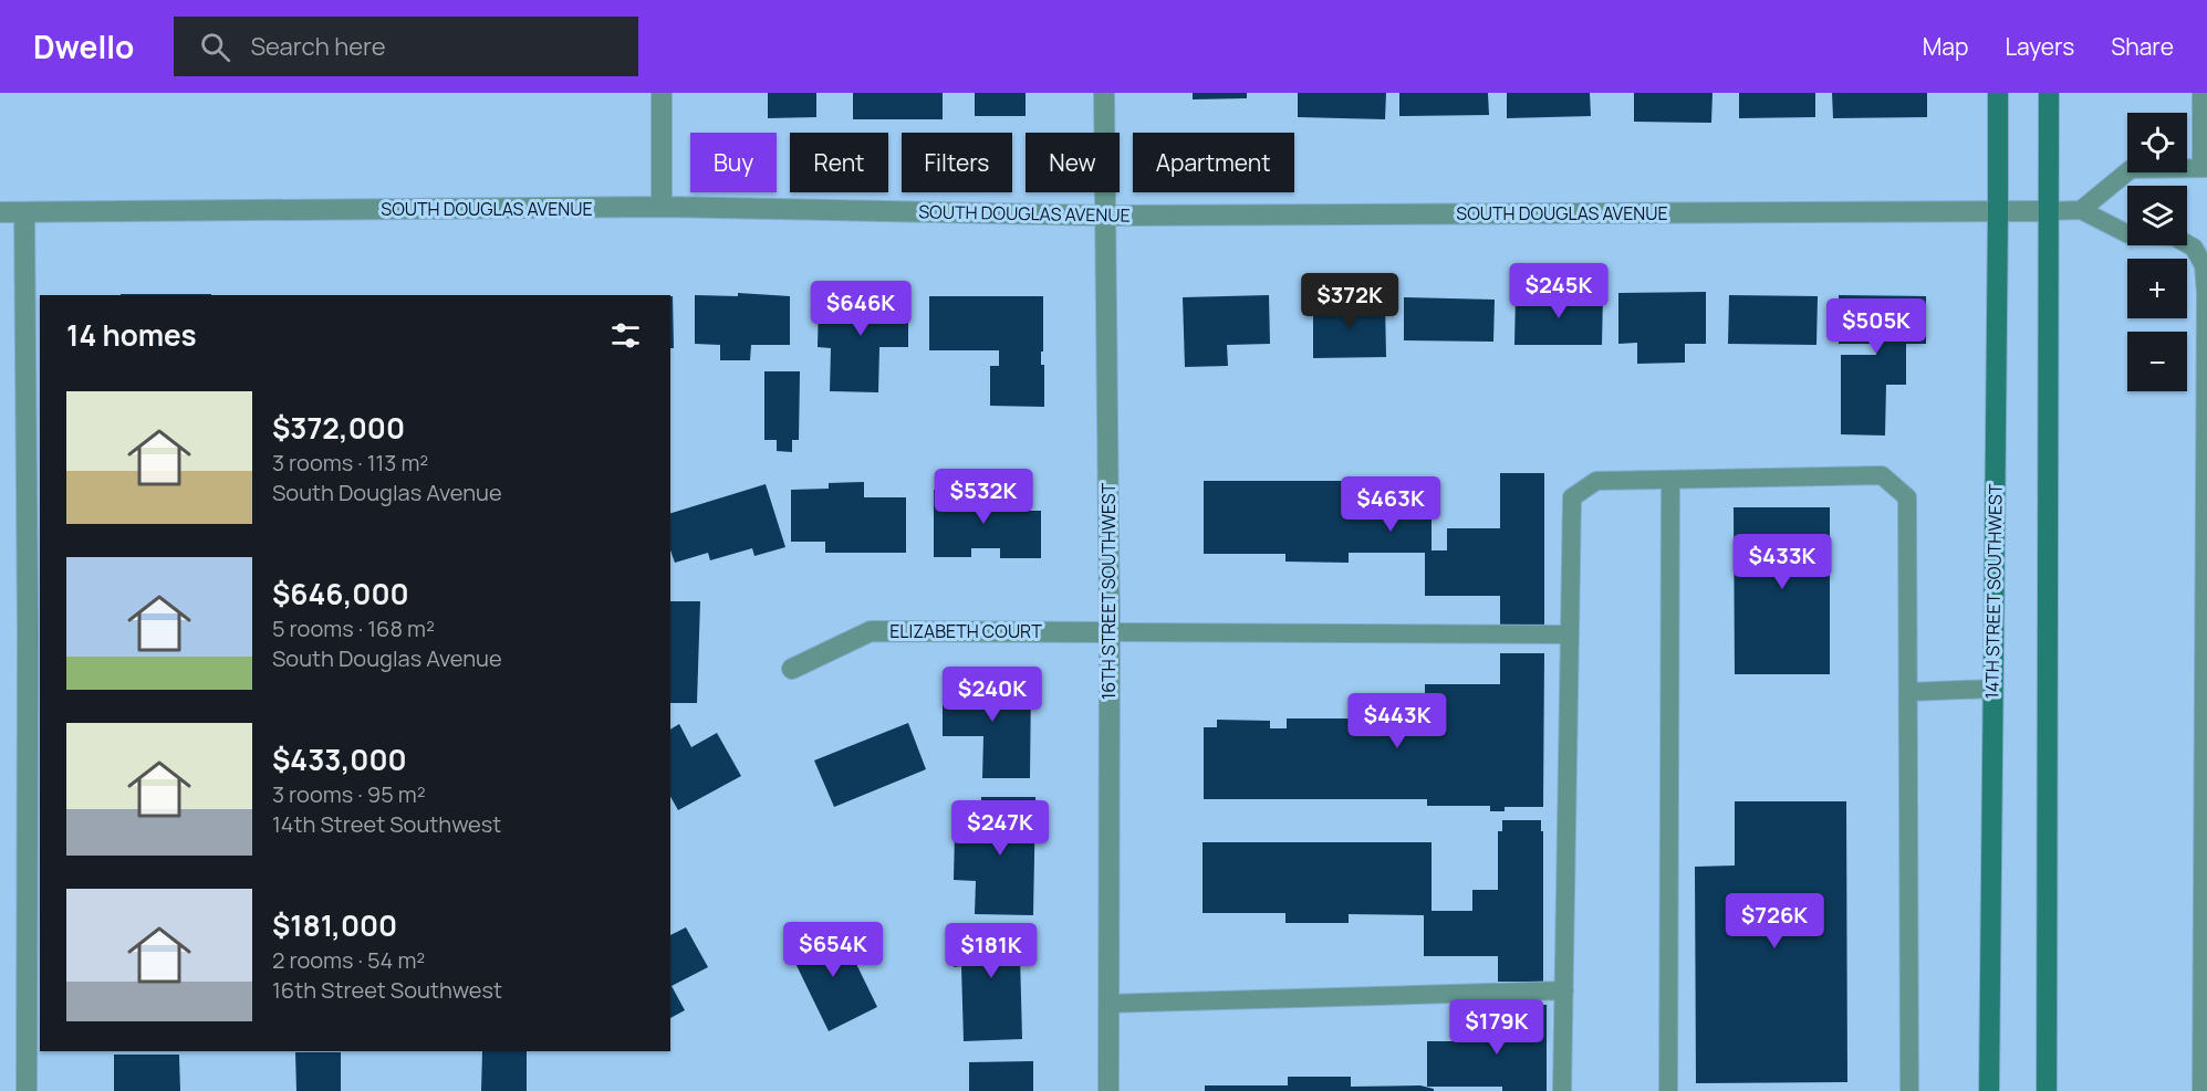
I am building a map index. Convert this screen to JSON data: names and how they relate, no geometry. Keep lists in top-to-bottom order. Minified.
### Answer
{"streets":{"main road":["14TH STREET SOUTHWEST"],"street":["SOUTH DOUGLAS AVENUE","16TH STREET SOUTHWEST","ELIZABETH COURT"]},"crossings":[["SOUTH DOUGLAS AVENUE","16TH STREET SOUTHWEST"],["SOUTH DOUGLAS AVENUE","14TH STREET SOUTHWEST"],["16TH STREET SOUTHWEST","ELIZABETH COURT"]],"page":{"header":"Dwello","search":"Search here","nav":["Map","Layers","Share"],"map_buttons":["+","−"],"chip":["Buy","Rent","Filters","New","Apartment"],"price":["$245K","$372K","$646K","$505K","$532K","$463K","$433K","$240K","$443K","$247K","$726K","$654K","$181K","$179K"],"heading":"14 homes","list":[{"name":"$372,000","note":"3 rooms · 113 m² · South Douglas Avenue"},{"name":"$646,000","note":"5 rooms · 168 m² · South Douglas Avenue"},{"name":"$433,000","note":"3 rooms · 95 m² · 14th Street Southwest"},{"name":"$181,000","note":"2 rooms · 54 m² · 16th Street Southwest"}]}}
